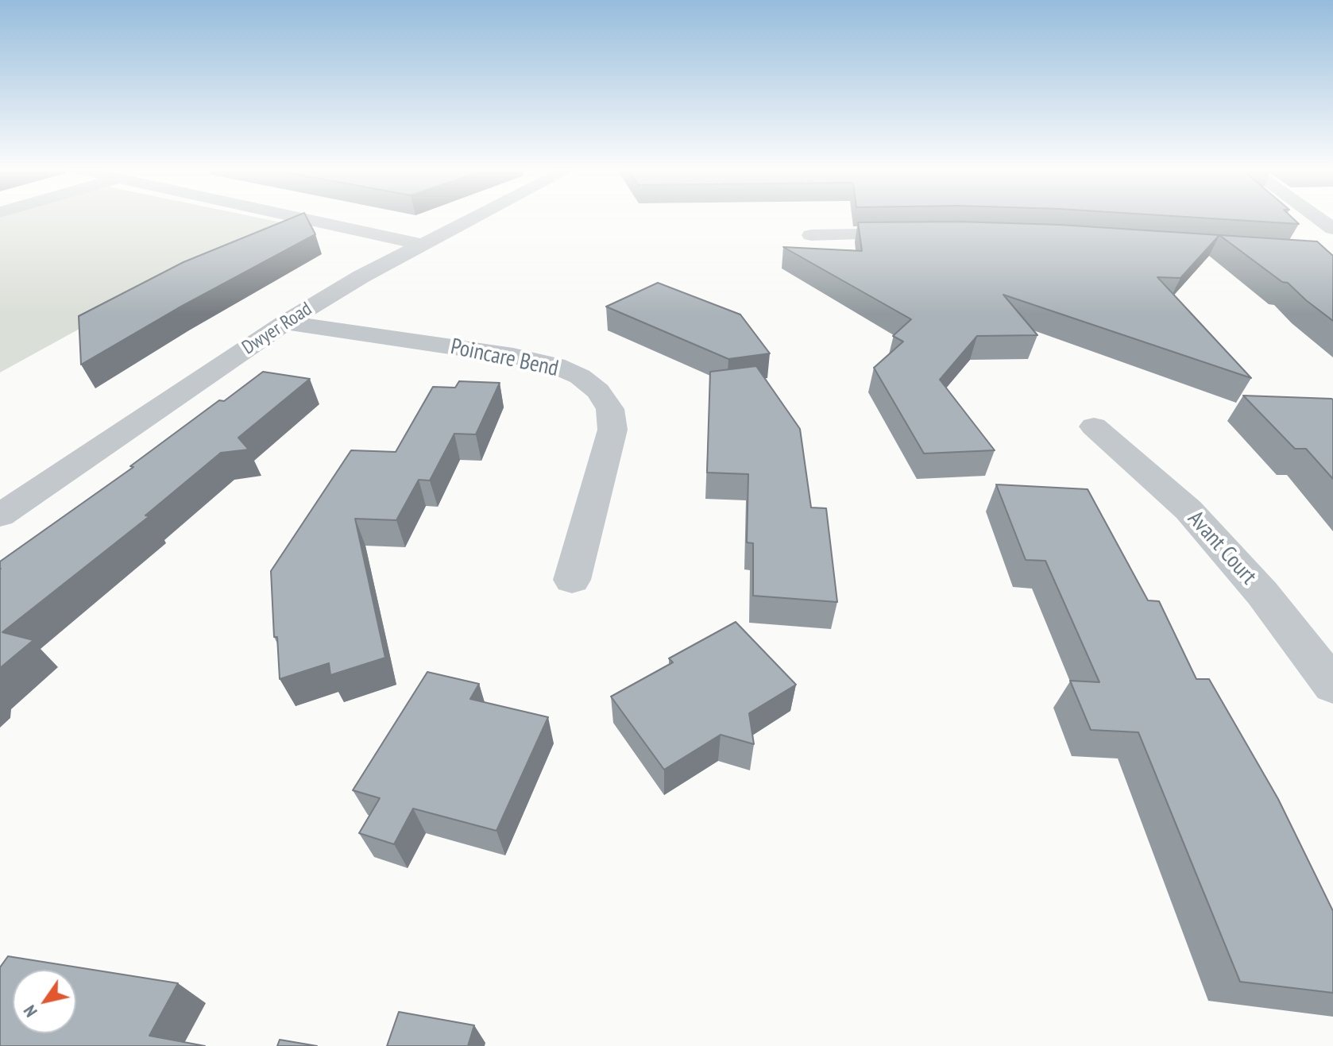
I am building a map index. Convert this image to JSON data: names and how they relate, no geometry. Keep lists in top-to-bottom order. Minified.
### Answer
{"streets":{"street":["Dwyer Road","Poincare Bend","Avant Court"]},"crossings":[["Dwyer Road","Poincare Bend"]],"north":"bottom left"}
